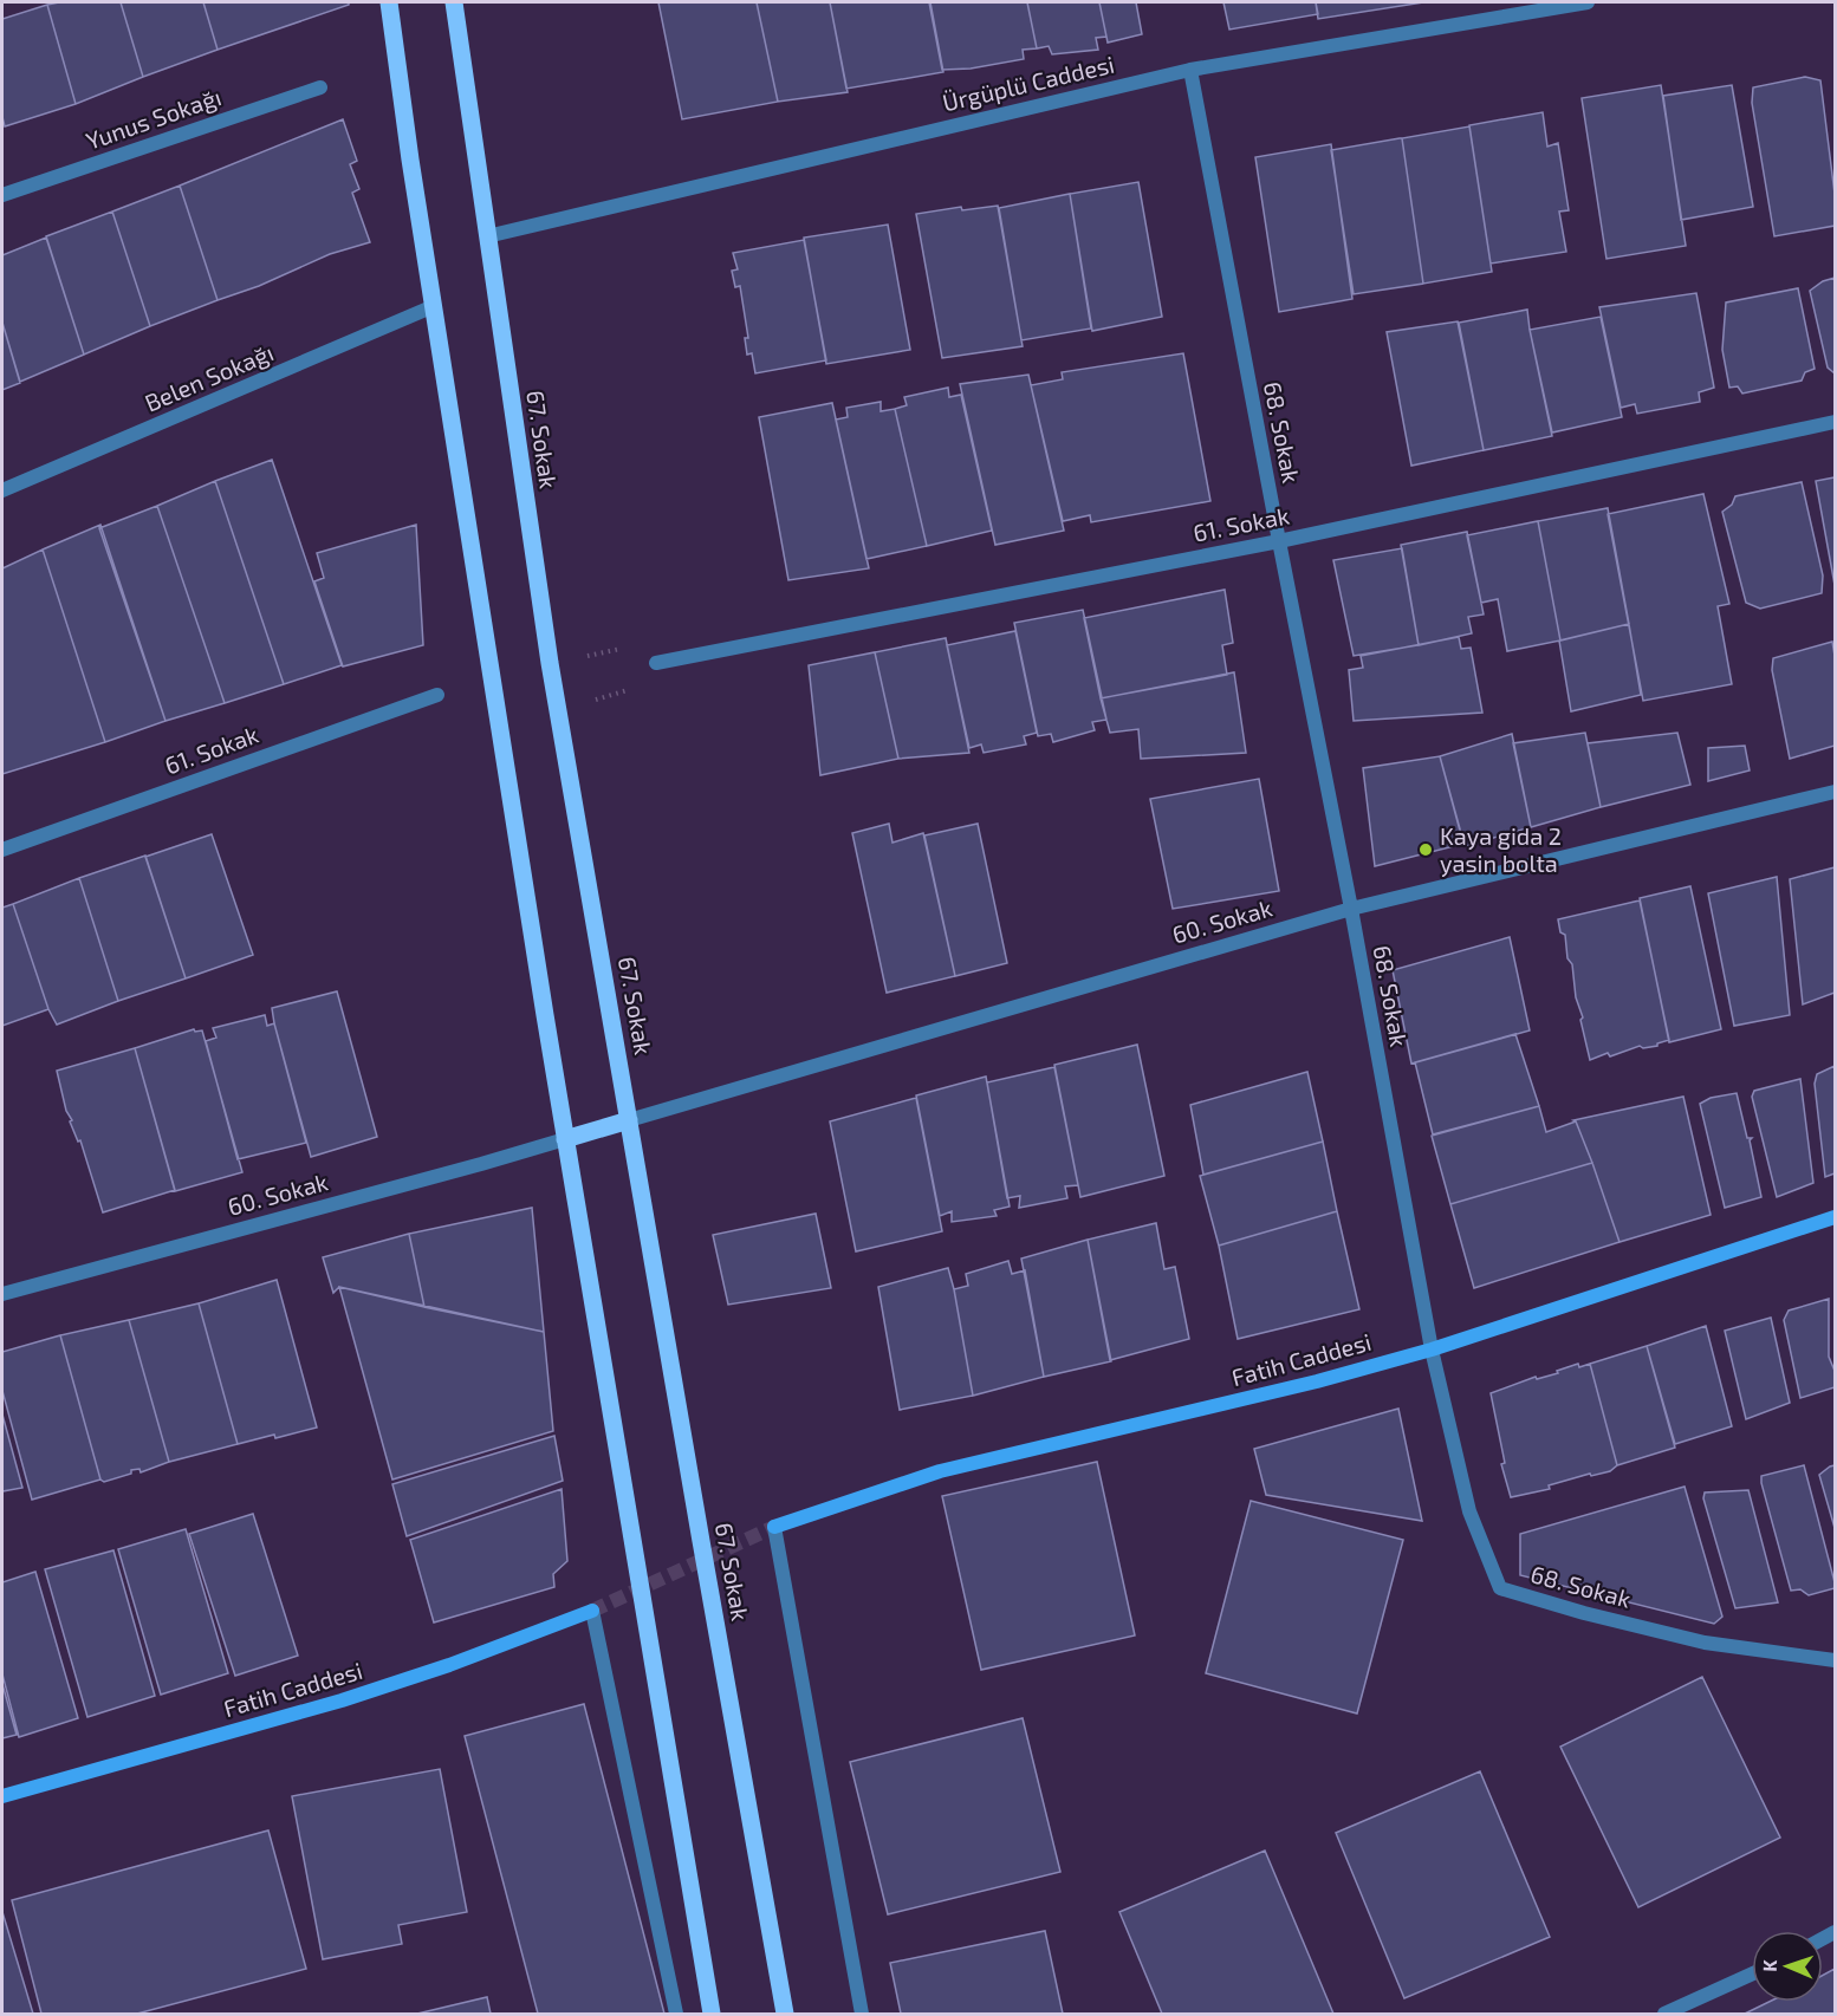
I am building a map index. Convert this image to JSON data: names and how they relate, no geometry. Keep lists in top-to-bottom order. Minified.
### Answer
{"streets":{"main road":["67. Sokak"],"street":["Ürgüplü Caddesi","Yunus Sokağı","Belen Sokağı","68. Sokak","61. Sokak","60. Sokak","Fatih Caddesi"]},"crossings":[["Ürgüplü Caddesi","68. Sokak"],["Ürgüplü Caddesi","67. Sokak"],["68. Sokak","61. Sokak"],["68. Sokak","60. Sokak"],["68. Sokak","Fatih Caddesi"],["67. Sokak","60. Sokak"]],"places":["Kaya gida 2 yasin bolta"],"north":"left"}
